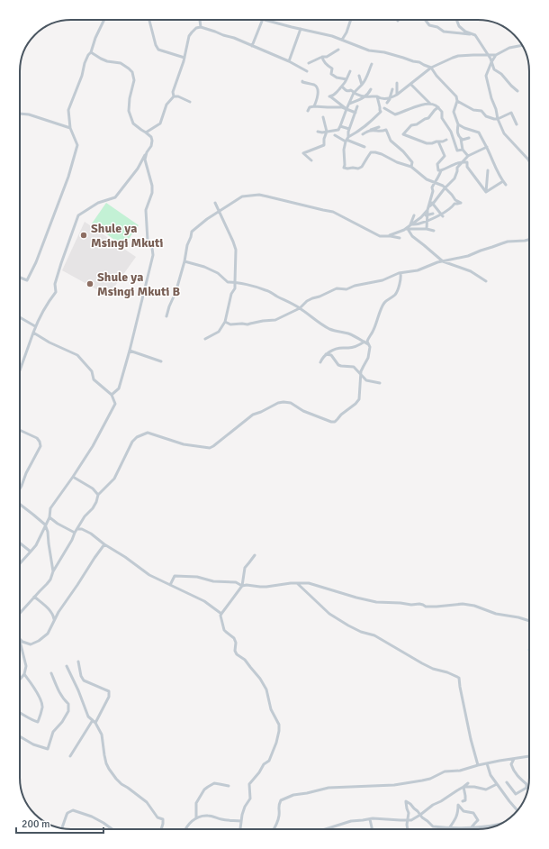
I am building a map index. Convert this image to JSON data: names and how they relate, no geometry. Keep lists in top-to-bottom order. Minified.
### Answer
{"places":["Shule ya Msingi Mkuti","Shule ya Msingi Mkuti B"],"scale_bar":"200 m"}
